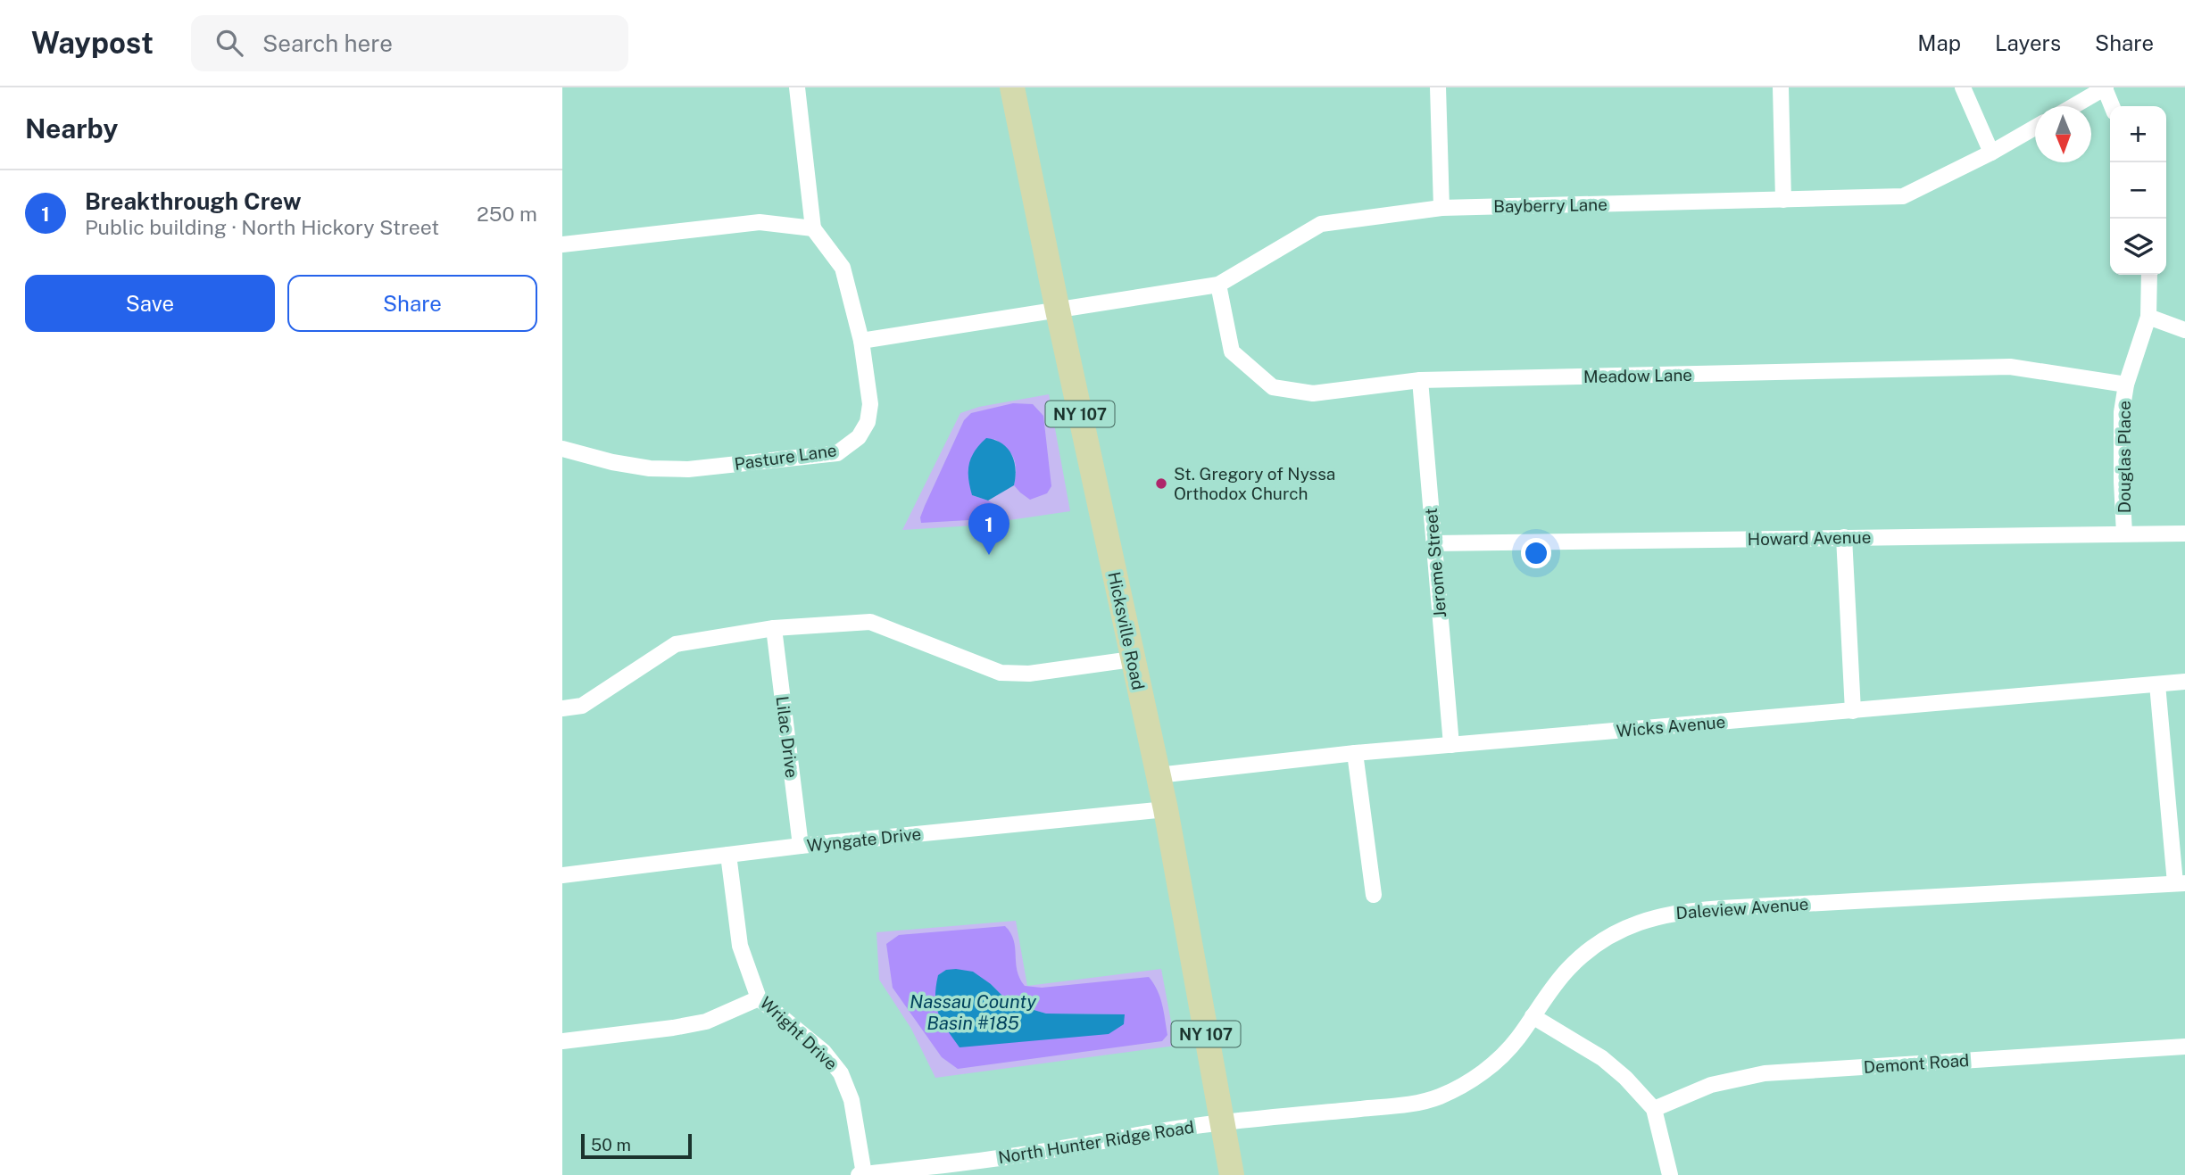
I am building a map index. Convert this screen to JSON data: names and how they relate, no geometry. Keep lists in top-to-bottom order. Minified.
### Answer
{"streets":{"main road":["NY 107","Hicksville Road"],"street":["Bayberry Lane","Meadow Lane","Pasture Lane","Douglas Place","Howard Avenue","Jerome Street","Wicks Avenue","Lilac Drive","Wyngate Drive","Daleview Avenue","Wright Drive","Demont Road","North Hunter Ridge Road"]},"crossings":[["Bayberry Lane","Meadow Lane"],["Bayberry Lane","Pasture Lane"],["Bayberry Lane","Hicksville Road"],["Meadow Lane","Douglas Place"],["Meadow Lane","Jerome Street"],["Douglas Place","Howard Avenue"],["Howard Avenue","Jerome Street"],["Jerome Street","Wicks Avenue"],["Hicksville Road","Wicks Avenue"],["Hicksville Road","Wyngate Drive"],["Hicksville Road","Daleview Avenue"],["Hicksville Road","North Hunter Ridge Road"],["Lilac Drive","Wyngate Drive"],["Wyngate Drive","Wright Drive"],["Daleview Avenue","North Hunter Ridge Road"],["Wright Drive","North Hunter Ridge Road"]],"water":["Nassau County Basin #185"],"places":["St. Gregory of Nyssa Orthodox Church"],"scale_bar":"50 m","north":"bottom","page":{"header":"Waypost","search":"Search here","nav":["Map","Layers","Share"],"heading":"Nearby","map_buttons":["+","−"],"list":[{"mark":"1","name":"Breakthrough Crew","note":"Public building · North Hickory Street","value":"250 m"}],"buttons":["Save","Share"],"pins":"1","scale":"50 m"}}
